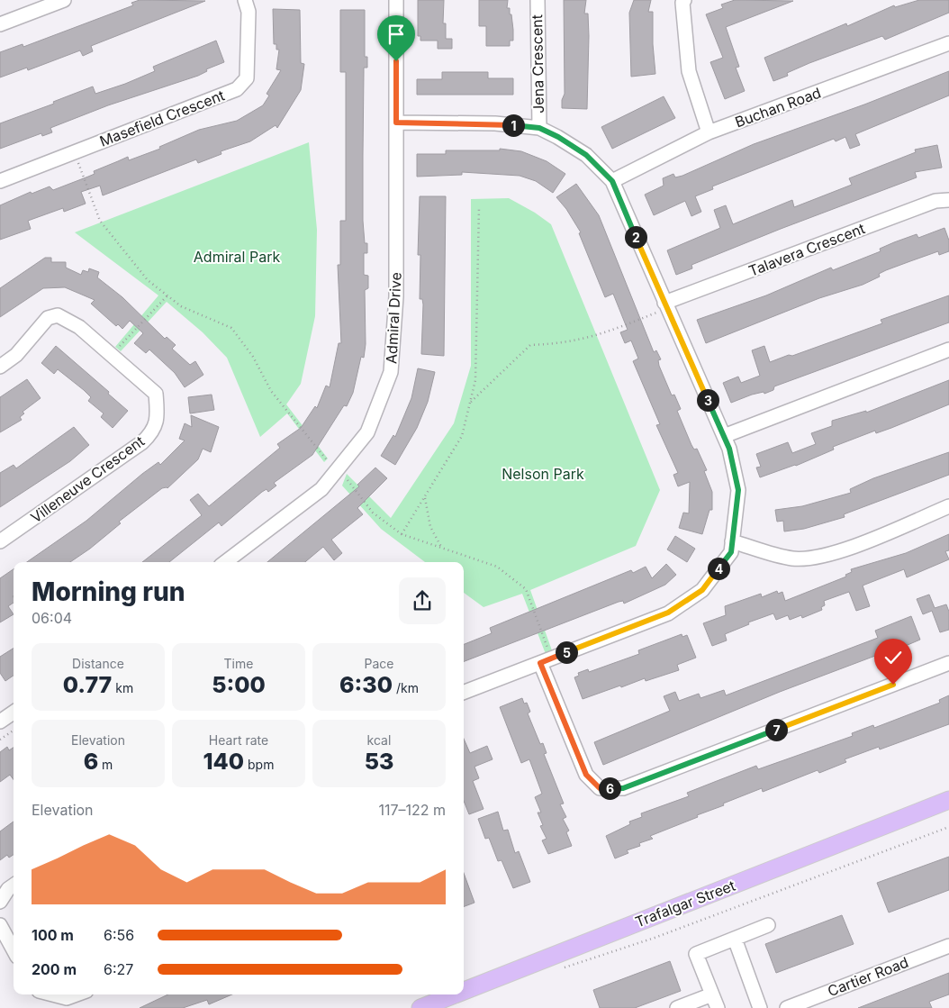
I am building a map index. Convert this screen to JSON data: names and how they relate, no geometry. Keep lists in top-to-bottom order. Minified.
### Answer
{"streets":{"main road":["Trafalgar Street"],"street":["Jena Crescent","Buchan Road","Masefield Crescent","Talavera Crescent","Admiral Drive","Villeneuve Crescent","Cartier Road"]},"parks":["Admiral Park","Nelson Park"],"page":{"pins":["1","2","3","4","5","7","6"],"heading":["Morning run","06:04"],"stats":[["Distance","0.77 km"],["Time","5:00"],["Pace","6:30 /km"],["Elevation","6 m"],["Heart rate","140 bpm"],["kcal","53"]],"chart":["Elevation","117–122 m"],"list":[{"name":"100 m","note":"6:56"},{"name":"200 m","note":"6:27"}]}}
